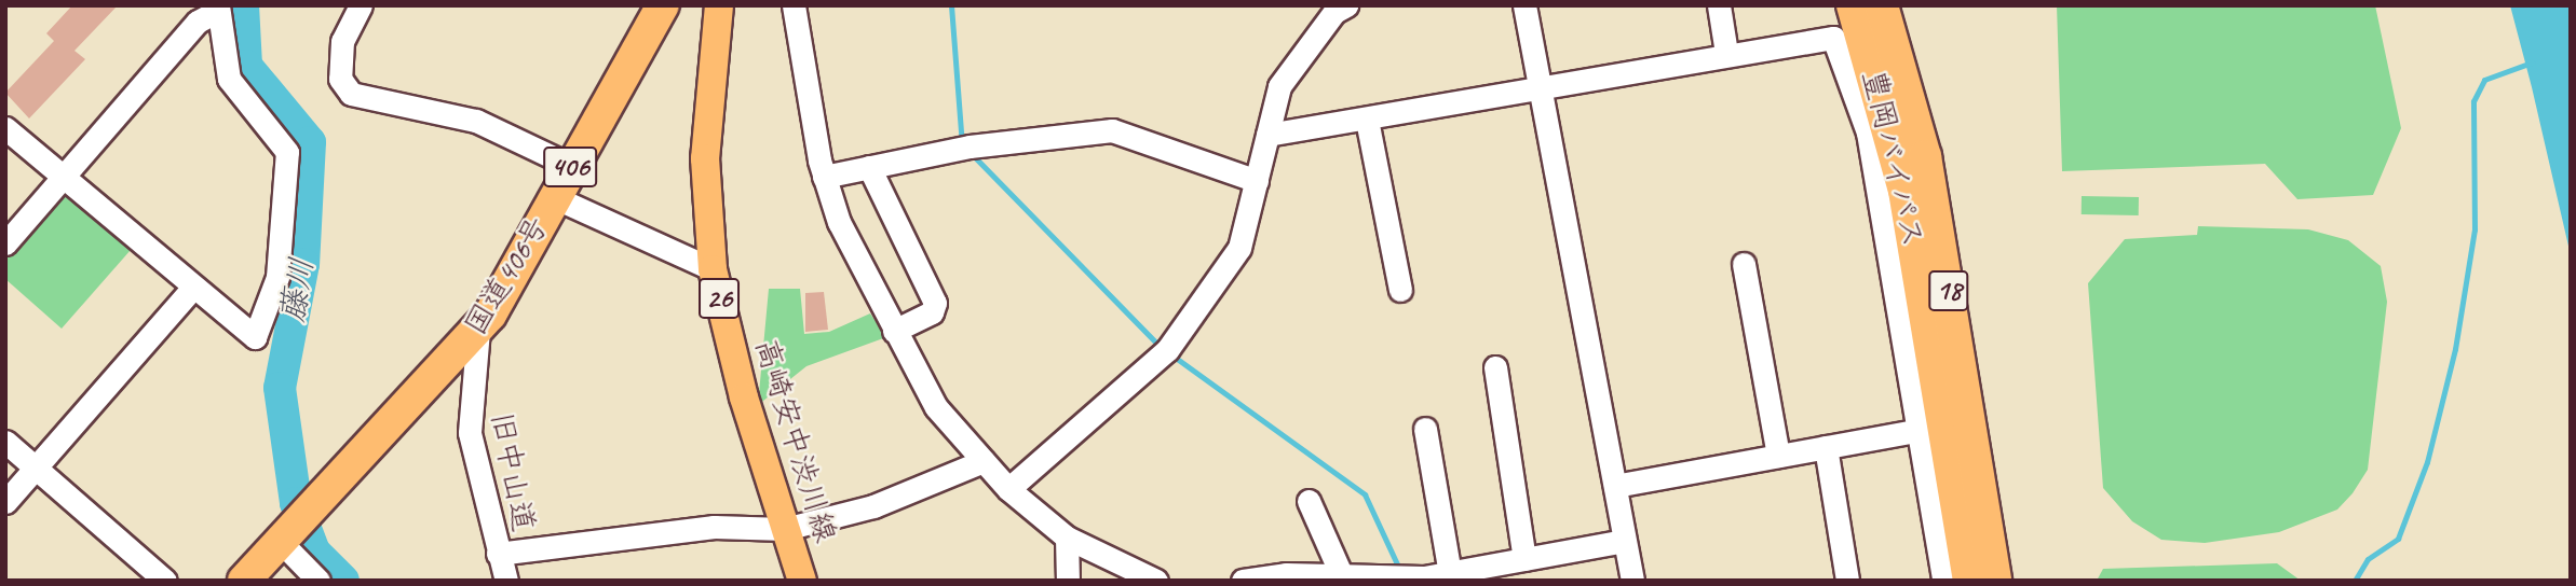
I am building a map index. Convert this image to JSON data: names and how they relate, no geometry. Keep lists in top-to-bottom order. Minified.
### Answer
{"streets":{"highway":["豊岡バイパス","406","国道406号","18"],"main road":["26","高崎安中渋川線"],"street":["旧中山道"]},"crossings":[["国道406号","旧中山道"]],"water":["藤川"]}
